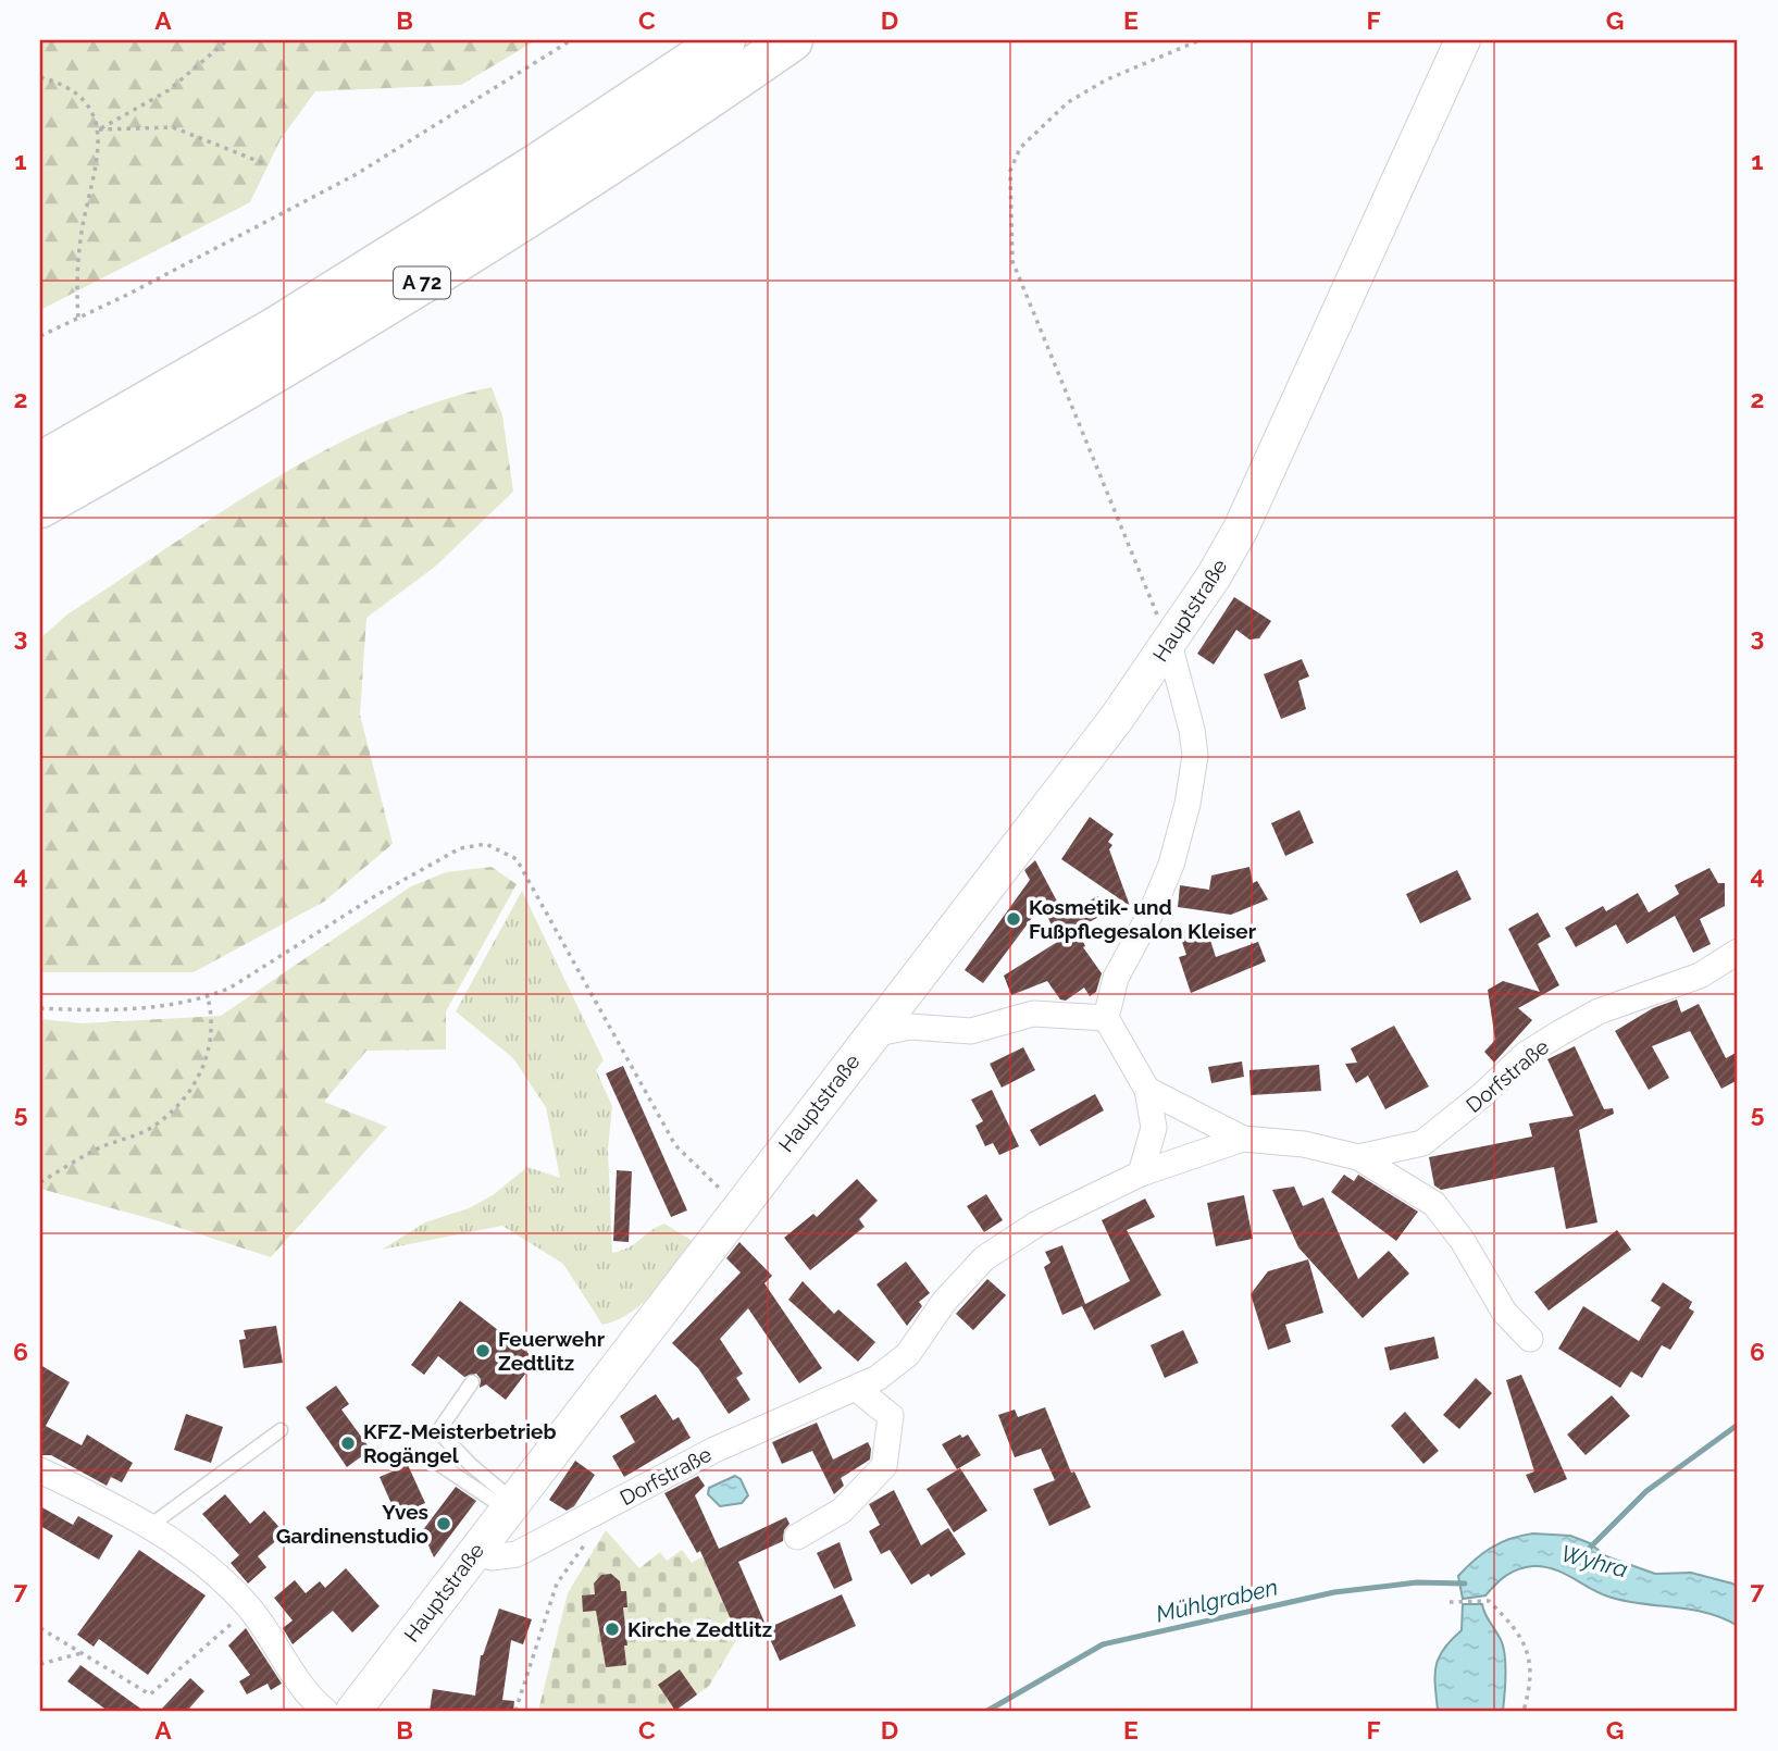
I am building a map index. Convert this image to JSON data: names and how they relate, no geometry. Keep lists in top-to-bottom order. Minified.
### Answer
{"streets":{"highway":["A 72"],"main road":["Hauptstraße"],"street":["Dorfstraße"]},"crossings":[["Hauptstraße","Dorfstraße"]],"water":["Wyhra","Mühlgraben"],"places":["Kosmetik- und Fußpflegesalon Kleiser","Feuerwehr Zedtlitz","KFZ-Meisterbetrieb Rogängel","Yves Gardinenstudio","Kirche Zedtlitz"],"grid":{"columns":["A","B","C","D","E","F","G"],"rows":["1","2","3","4","5","6","7"]}}
